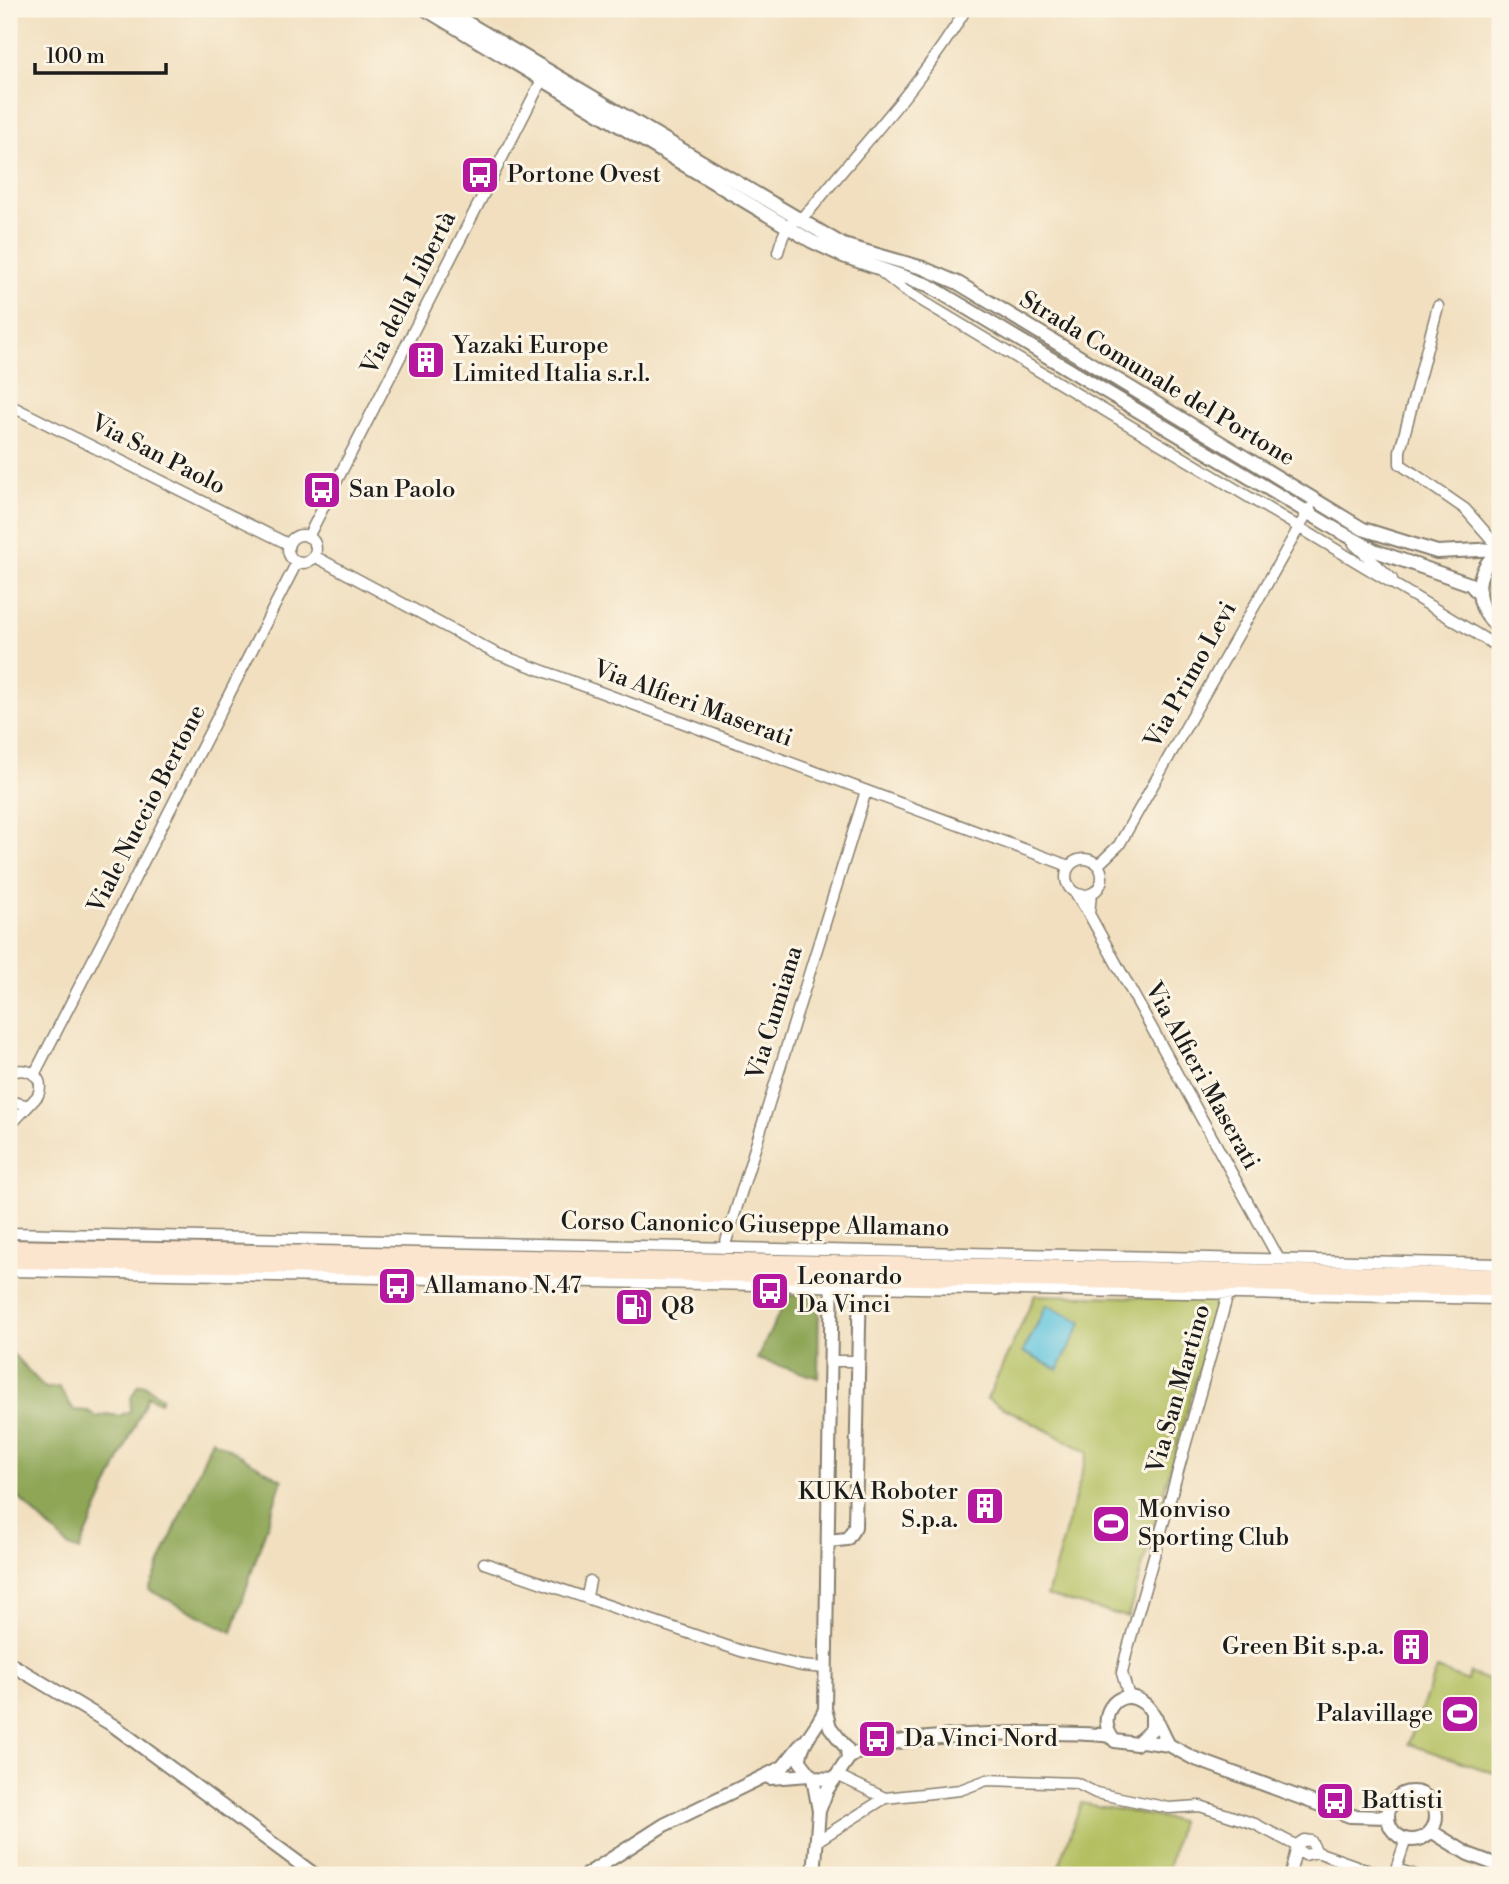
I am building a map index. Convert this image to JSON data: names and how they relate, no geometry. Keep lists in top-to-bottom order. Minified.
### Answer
{"streets":{"main road":["Corso Canonico Giuseppe Allamano"],"street":["Via della Libertà","Strada Comunale del Portone","Via San Paolo","Via Primo Levi","Via Alfieri Maserati","Viale Nuccio Bertone","Via Cumiana","Via San Martino"]},"crossings":[["Via della Libertà","Strada Comunale del Portone"],["Via della Libertà","Via San Paolo"],["Via della Libertà","Via Alfieri Maserati"],["Via della Libertà","Viale Nuccio Bertone"],["Strada Comunale del Portone","Via Primo Levi"],["Via San Paolo","Via Alfieri Maserati"],["Via San Paolo","Viale Nuccio Bertone"],["Via Primo Levi","Via Alfieri Maserati"],["Via Alfieri Maserati","Viale Nuccio Bertone"],["Via Alfieri Maserati","Via Cumiana"],["Via Alfieri Maserati","Corso Canonico Giuseppe Allamano"],["Via Cumiana","Corso Canonico Giuseppe Allamano"],["Corso Canonico Giuseppe Allamano","Via San Martino"]],"places":{"bus stop":["Portone Ovest","San Paolo","Allamano N.47","Leonardo Da Vinci","Da Vinci Nord","Battisti"],"building":["Yazaki Europe Limited Italia s.r.l.","KUKA Roboter S.p.a.","Green Bit s.p.a."],"fuel station":["Q8"],"sports":["Monviso Sporting Club","Palavillage"]},"scale_bar":"100 m"}
